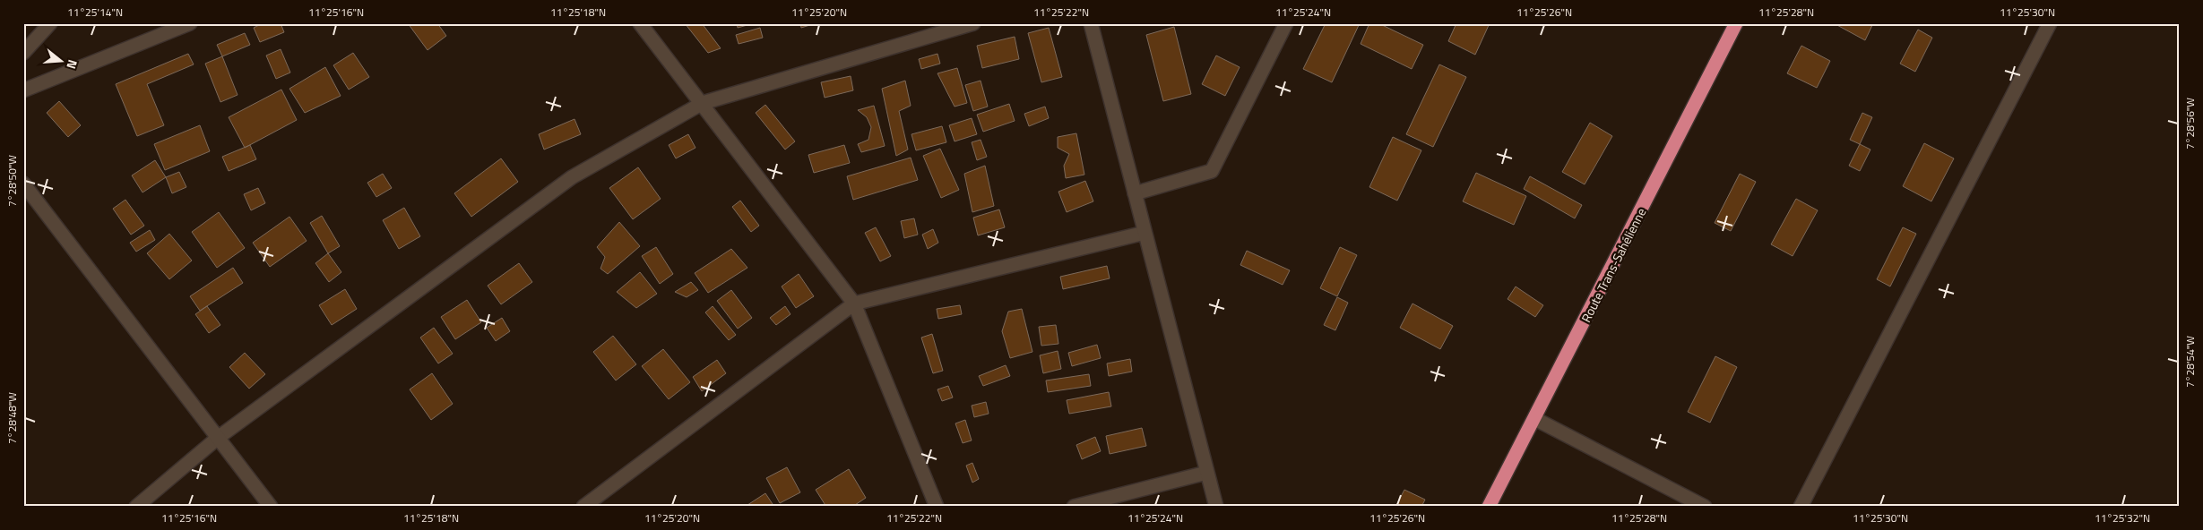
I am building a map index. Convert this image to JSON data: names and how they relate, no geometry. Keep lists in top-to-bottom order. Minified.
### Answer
{"streets":{"highway":["Route Trans-Sahélienne"]},"north":"right","coordinates":["11°25'14\"N","11°25'16\"N","11°25'18\"N","11°25'20\"N","11°25'22\"N","11°25'24\"N","11°25'26\"N","11°25'28\"N","11°25'30\"N","7°28'56\"W","7°28'50\"W","7°28'54\"W","7°28'48\"W","11°25'32\"N"]}
